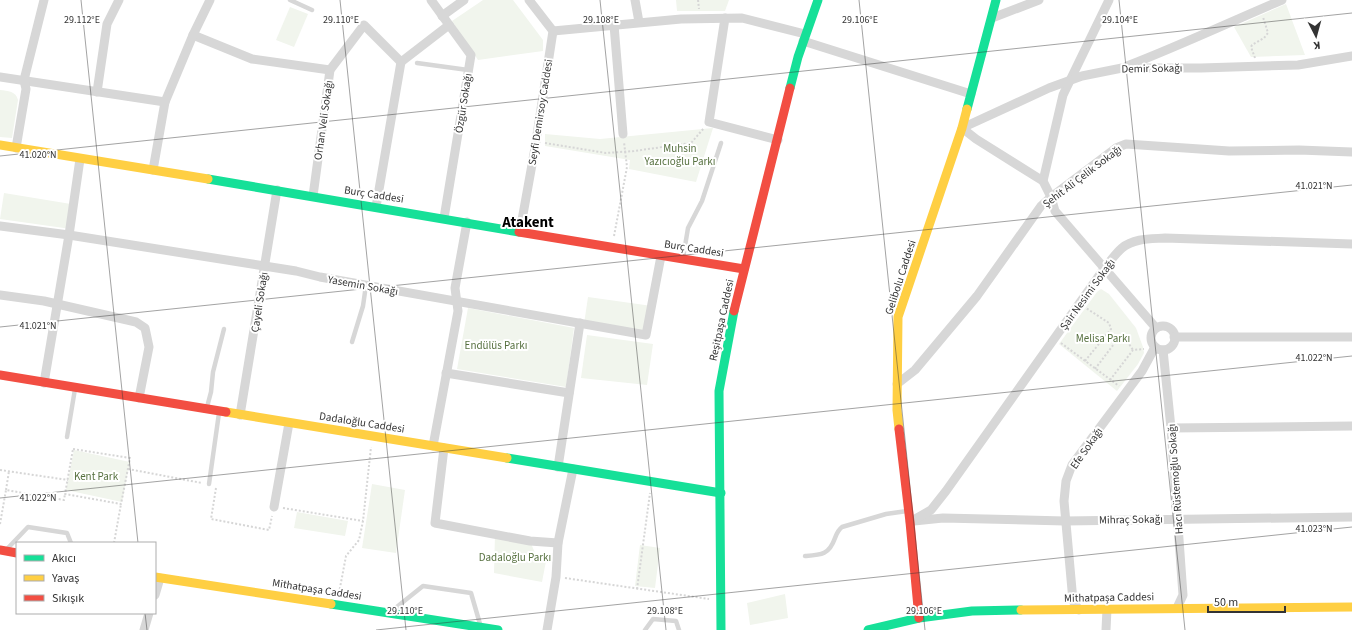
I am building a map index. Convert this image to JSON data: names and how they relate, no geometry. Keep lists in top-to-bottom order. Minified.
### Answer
{"streets":{"street":["Demir Sokağı","Özgür Sokağı","Seyfi Demirsoy Caddesi","Orhan Veli Sokağı","Şehit Ali Çelik Sokağı","Burç Caddesi","Gelibolu Caddesi","Yasemin Sokağı","Şair Nesimi Sokağı","Çayeli Sokağı","Reşitpaşa Caddesi","Dadaloğlu Caddesi","Efe Sokağı","Hacı Rüstemoğlu Sokağı","Mihraç Sokağı","Mithatpaşa Caddesi"]},"crossings":[["Demir Sokağı","Gelibolu Caddesi"],["Özgür Sokağı","Burç Caddesi"],["Seyfi Demirsoy Caddesi","Burç Caddesi"],["Orhan Veli Sokağı","Burç Caddesi"],["Şehit Ali Çelik Sokağı","Gelibolu Caddesi"],["Burç Caddesi","Yasemin Sokağı"],["Burç Caddesi","Çayeli Sokağı"],["Burç Caddesi","Reşitpaşa Caddesi"],["Gelibolu Caddesi","Şair Nesimi Sokağı"],["Gelibolu Caddesi","Mihraç Sokağı"],["Gelibolu Caddesi","Mithatpaşa Caddesi"],["Yasemin Sokağı","Çayeli Sokağı"],["Şair Nesimi Sokağı","Mihraç Sokağı"],["Çayeli Sokağı","Dadaloğlu Caddesi"],["Reşitpaşa Caddesi","Dadaloğlu Caddesi"],["Efe Sokağı","Hacı Rüstemoğlu Sokağı"],["Efe Sokağı","Mihraç Sokağı"],["Efe Sokağı","Mithatpaşa Caddesi"],["Hacı Rüstemoğlu Sokağı","Mihraç Sokağı"],["Hacı Rüstemoğlu Sokağı","Mithatpaşa Caddesi"]],"districts":["Atakent"],"parks":["Muhsin Yazıcıoğlu Parkı","Melisa Parkı","Endülüs Parkı","Kent Park","Dadaloğlu Parkı"],"legend":["Akıcı","Yavaş","Sıkışık"],"scale_bar":"50 m","north":"bottom","coordinates":["29.112°E","29.110°E","29.108°E","29.106°E","29.104°E","41.020°N","41.021°N","41.022°N","41.023°N"]}
